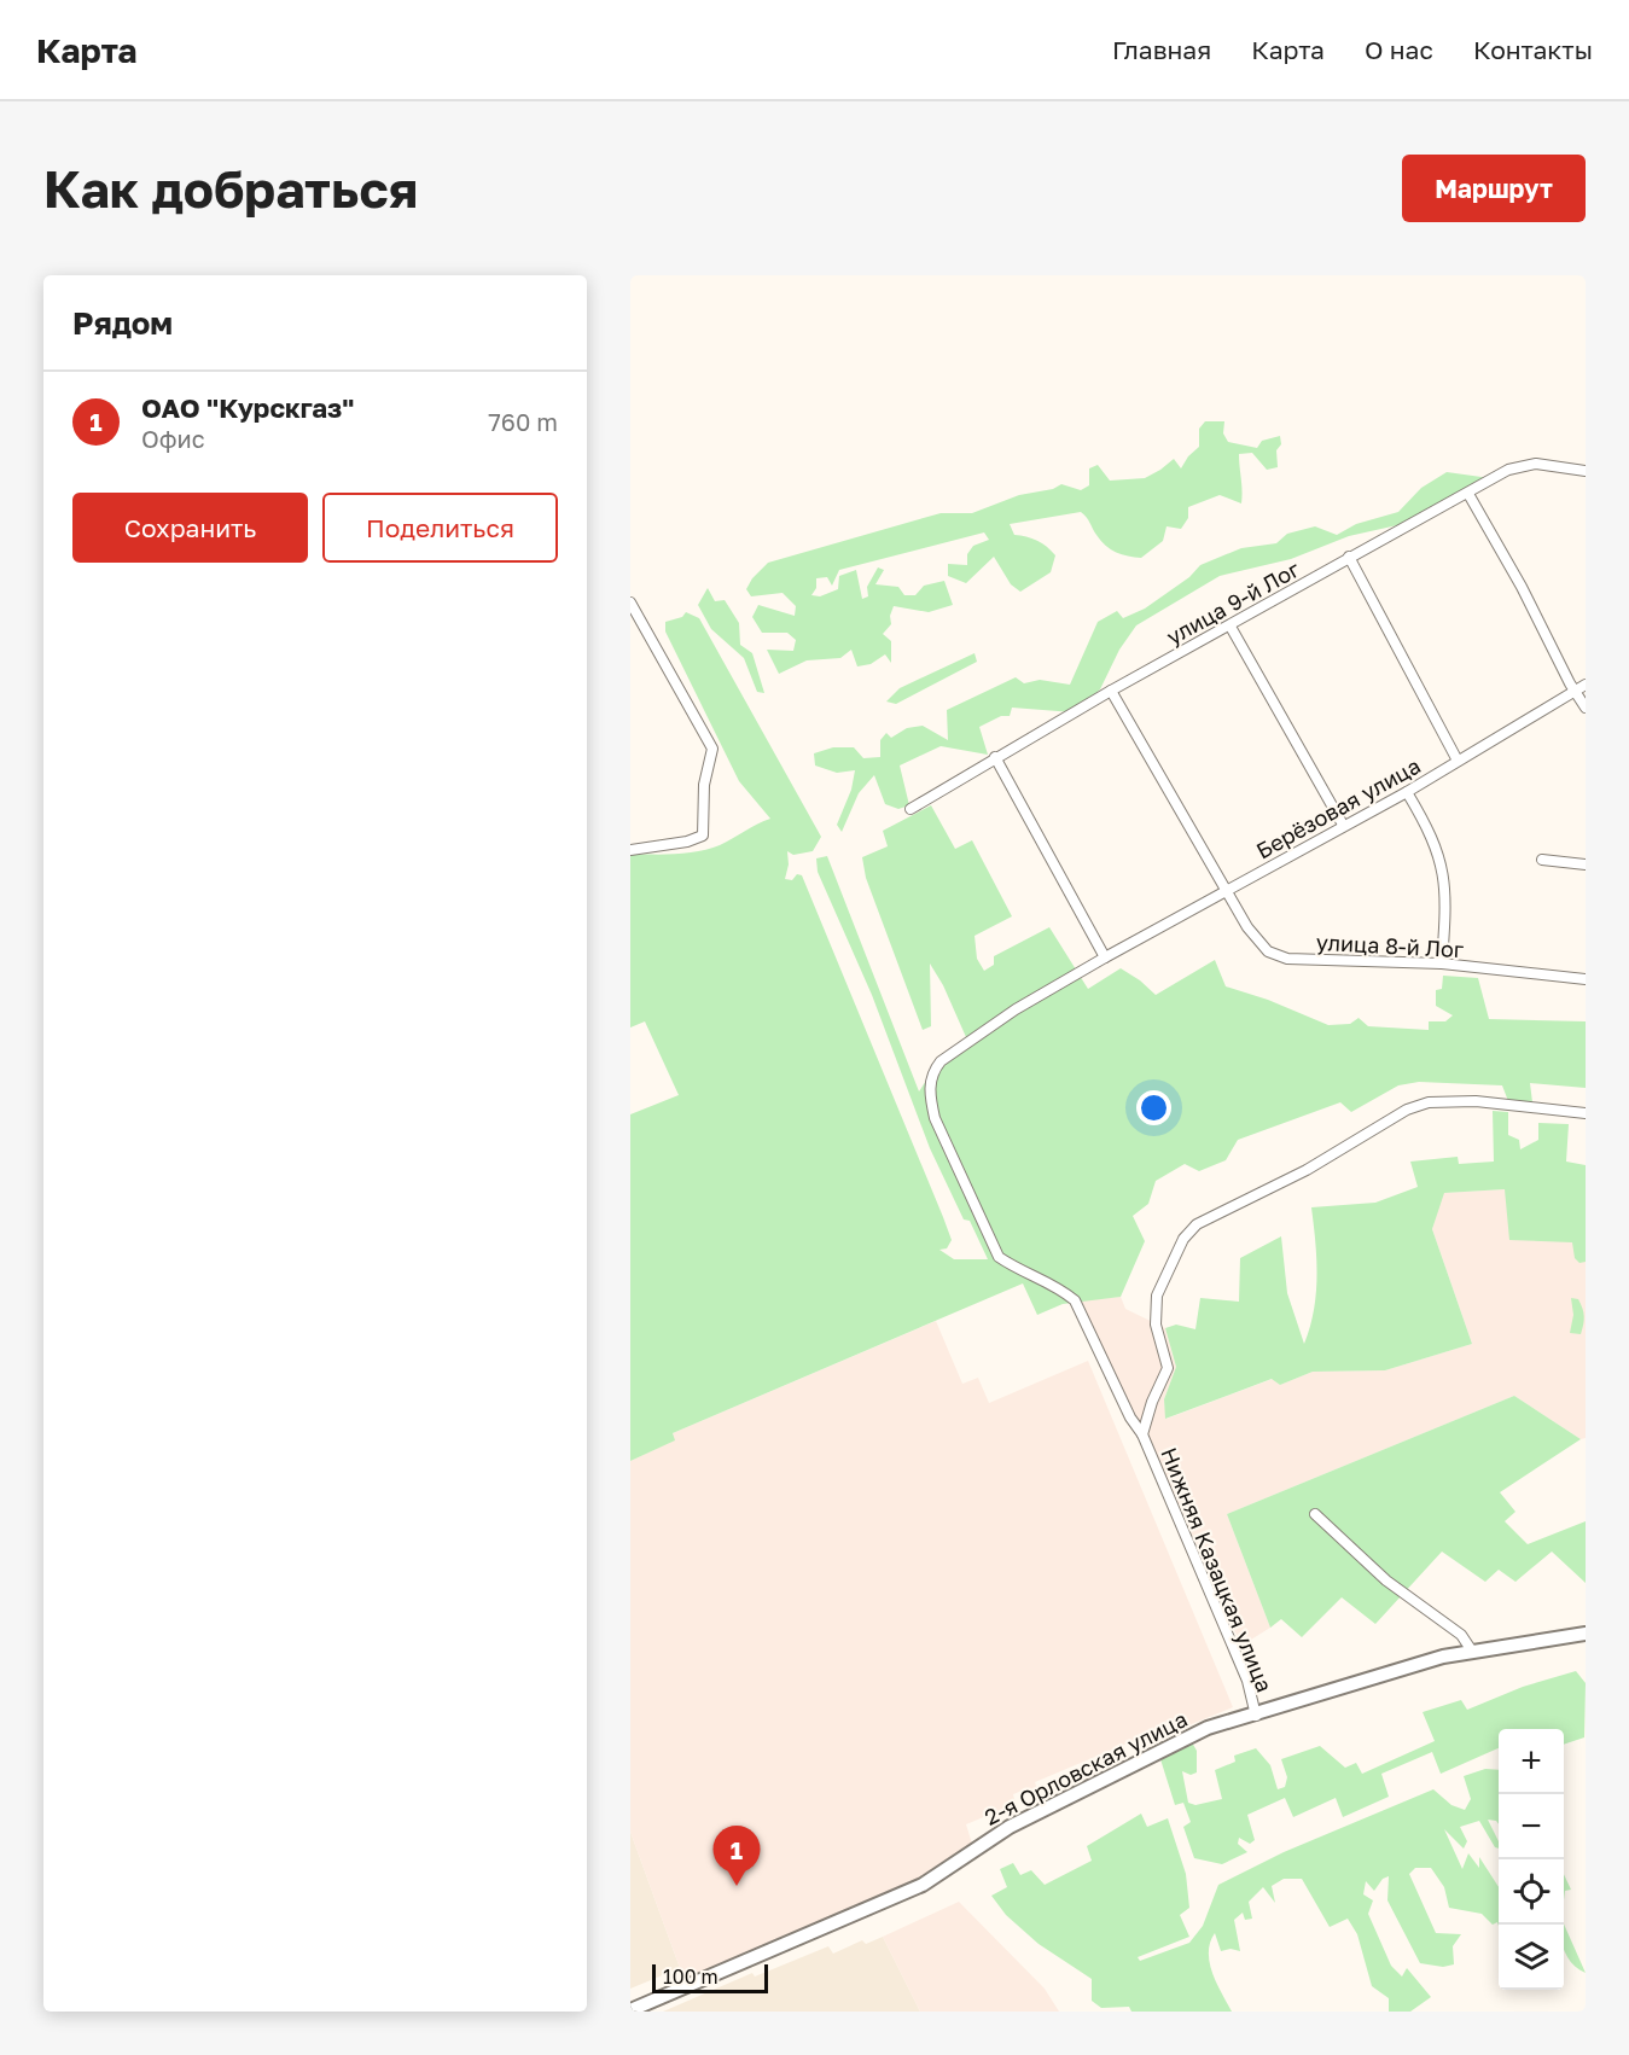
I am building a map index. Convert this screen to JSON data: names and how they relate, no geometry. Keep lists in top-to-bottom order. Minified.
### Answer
{"streets":{"street":["улица 9-й Лог","Берёзовая улица","улица 8-й Лог","Нижняя Казацкая улица","2-я Орловская улица"]},"crossings":[["улица 9-й Лог","улица 8-й Лог"],["Берёзовая улица","улица 8-й Лог"],["Берёзовая улица","Нижняя Казацкая улица"],["Нижняя Казацкая улица","2-я Орловская улица"]],"scale_bar":"100 m","page":{"header":"Карта","nav":["Главная","Карта","О нас","Контакты"],"buttons":["Маршрут",["Сохранить","Поделиться"]],"title":"Как добраться","heading":"Рядом","list":[{"mark":"1","name":"ОАО \"Курскгаз\"","note":"Офис","value":"760 m"}],"map_buttons":["+","−"],"pins":"1","scale":"100 m"}}
